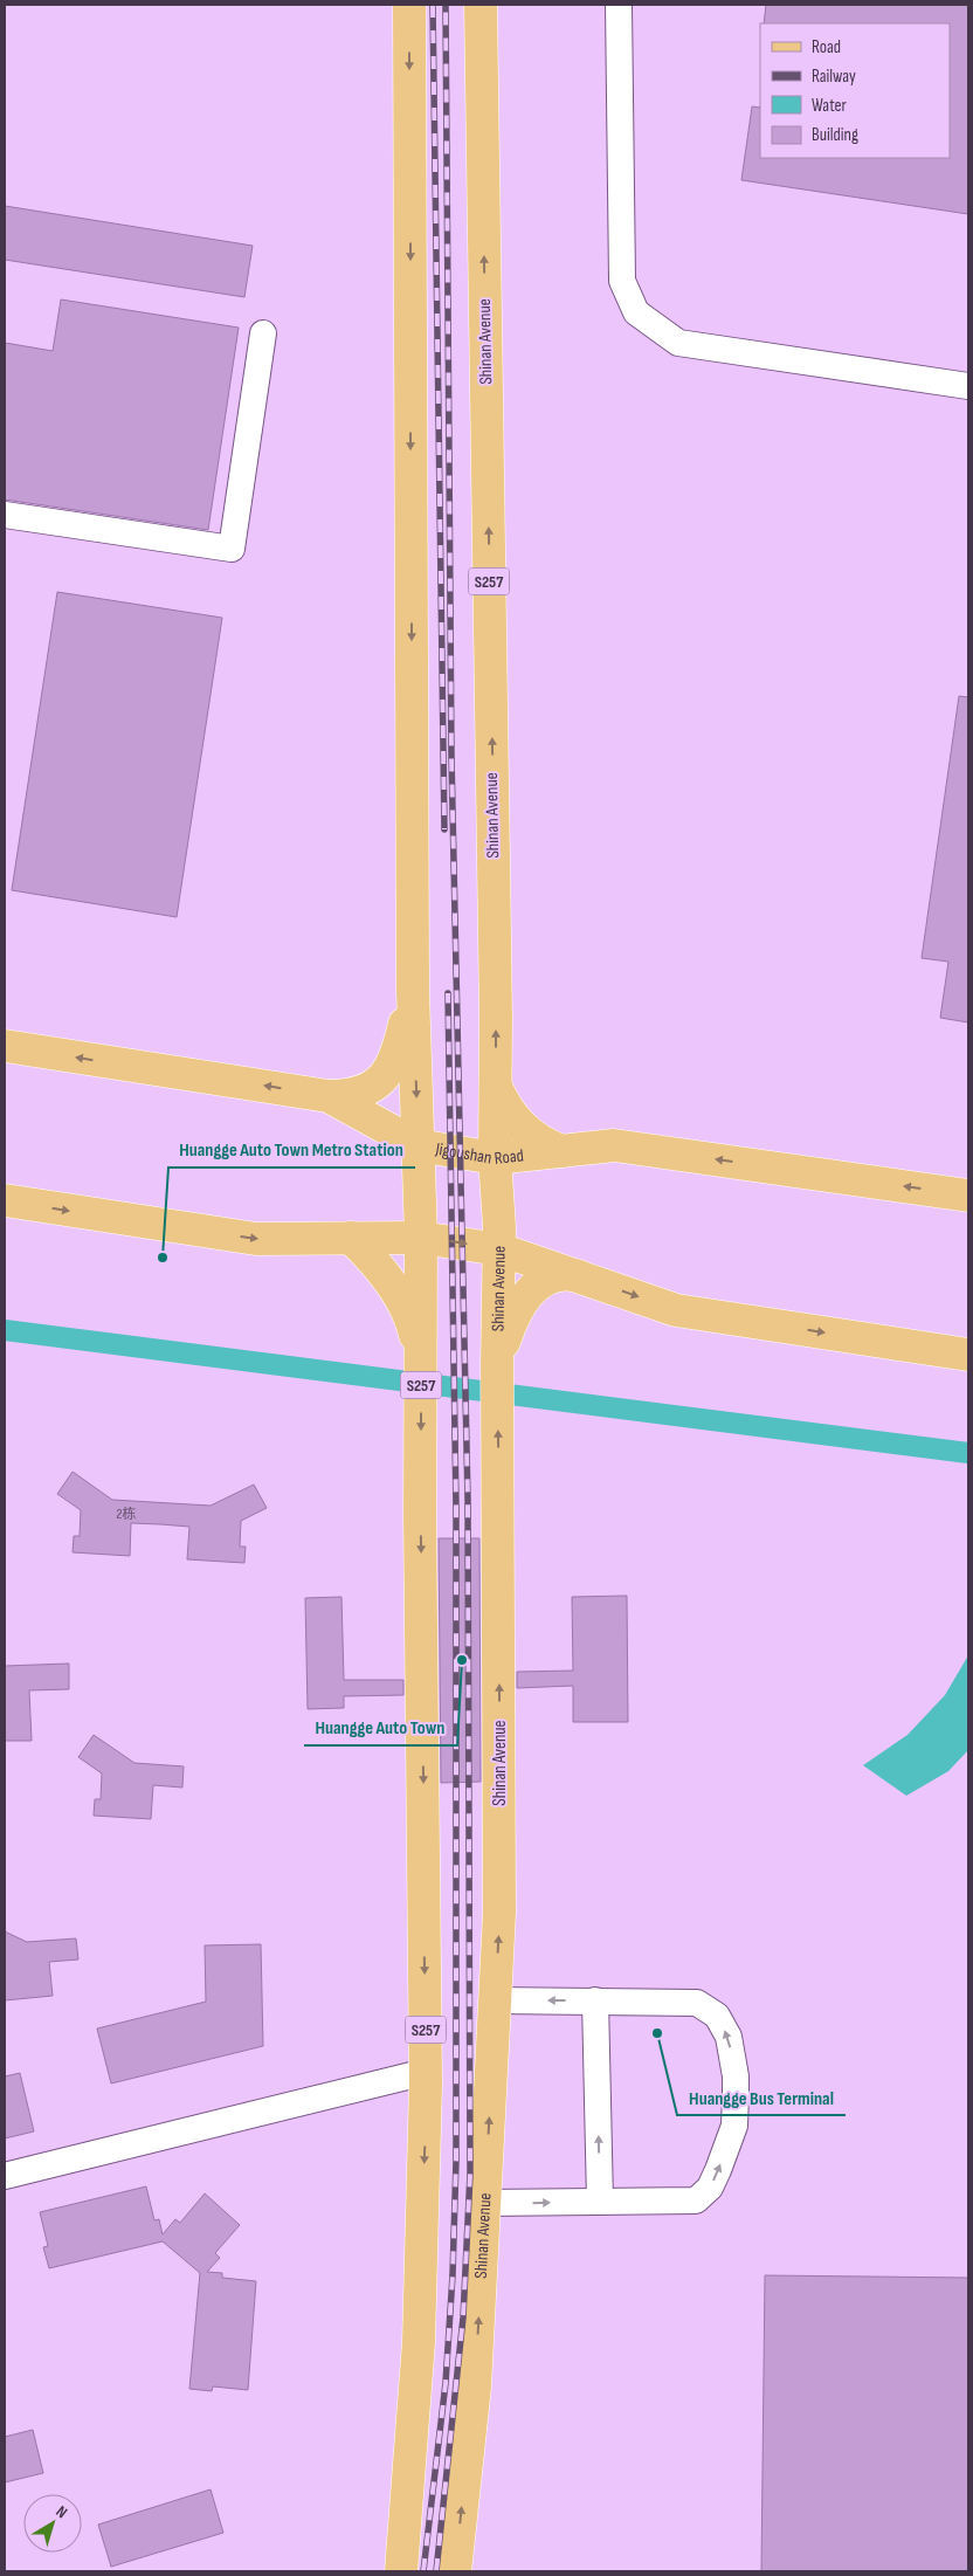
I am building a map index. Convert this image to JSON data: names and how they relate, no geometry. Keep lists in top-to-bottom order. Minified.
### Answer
{"streets":{"main road":["Shinan Avenue","S257","Jigoushan Road"]},"crossings":[["Shinan Avenue","Jigoushan Road"],["S257","Jigoushan Road"]],"places":["Huangge Auto Town Metro Station","Huangge Auto Town","Huangge Bus Terminal"],"house_numbers":["2栋"],"legend":["Road","Railway","Water","Building"],"north":"top right"}
